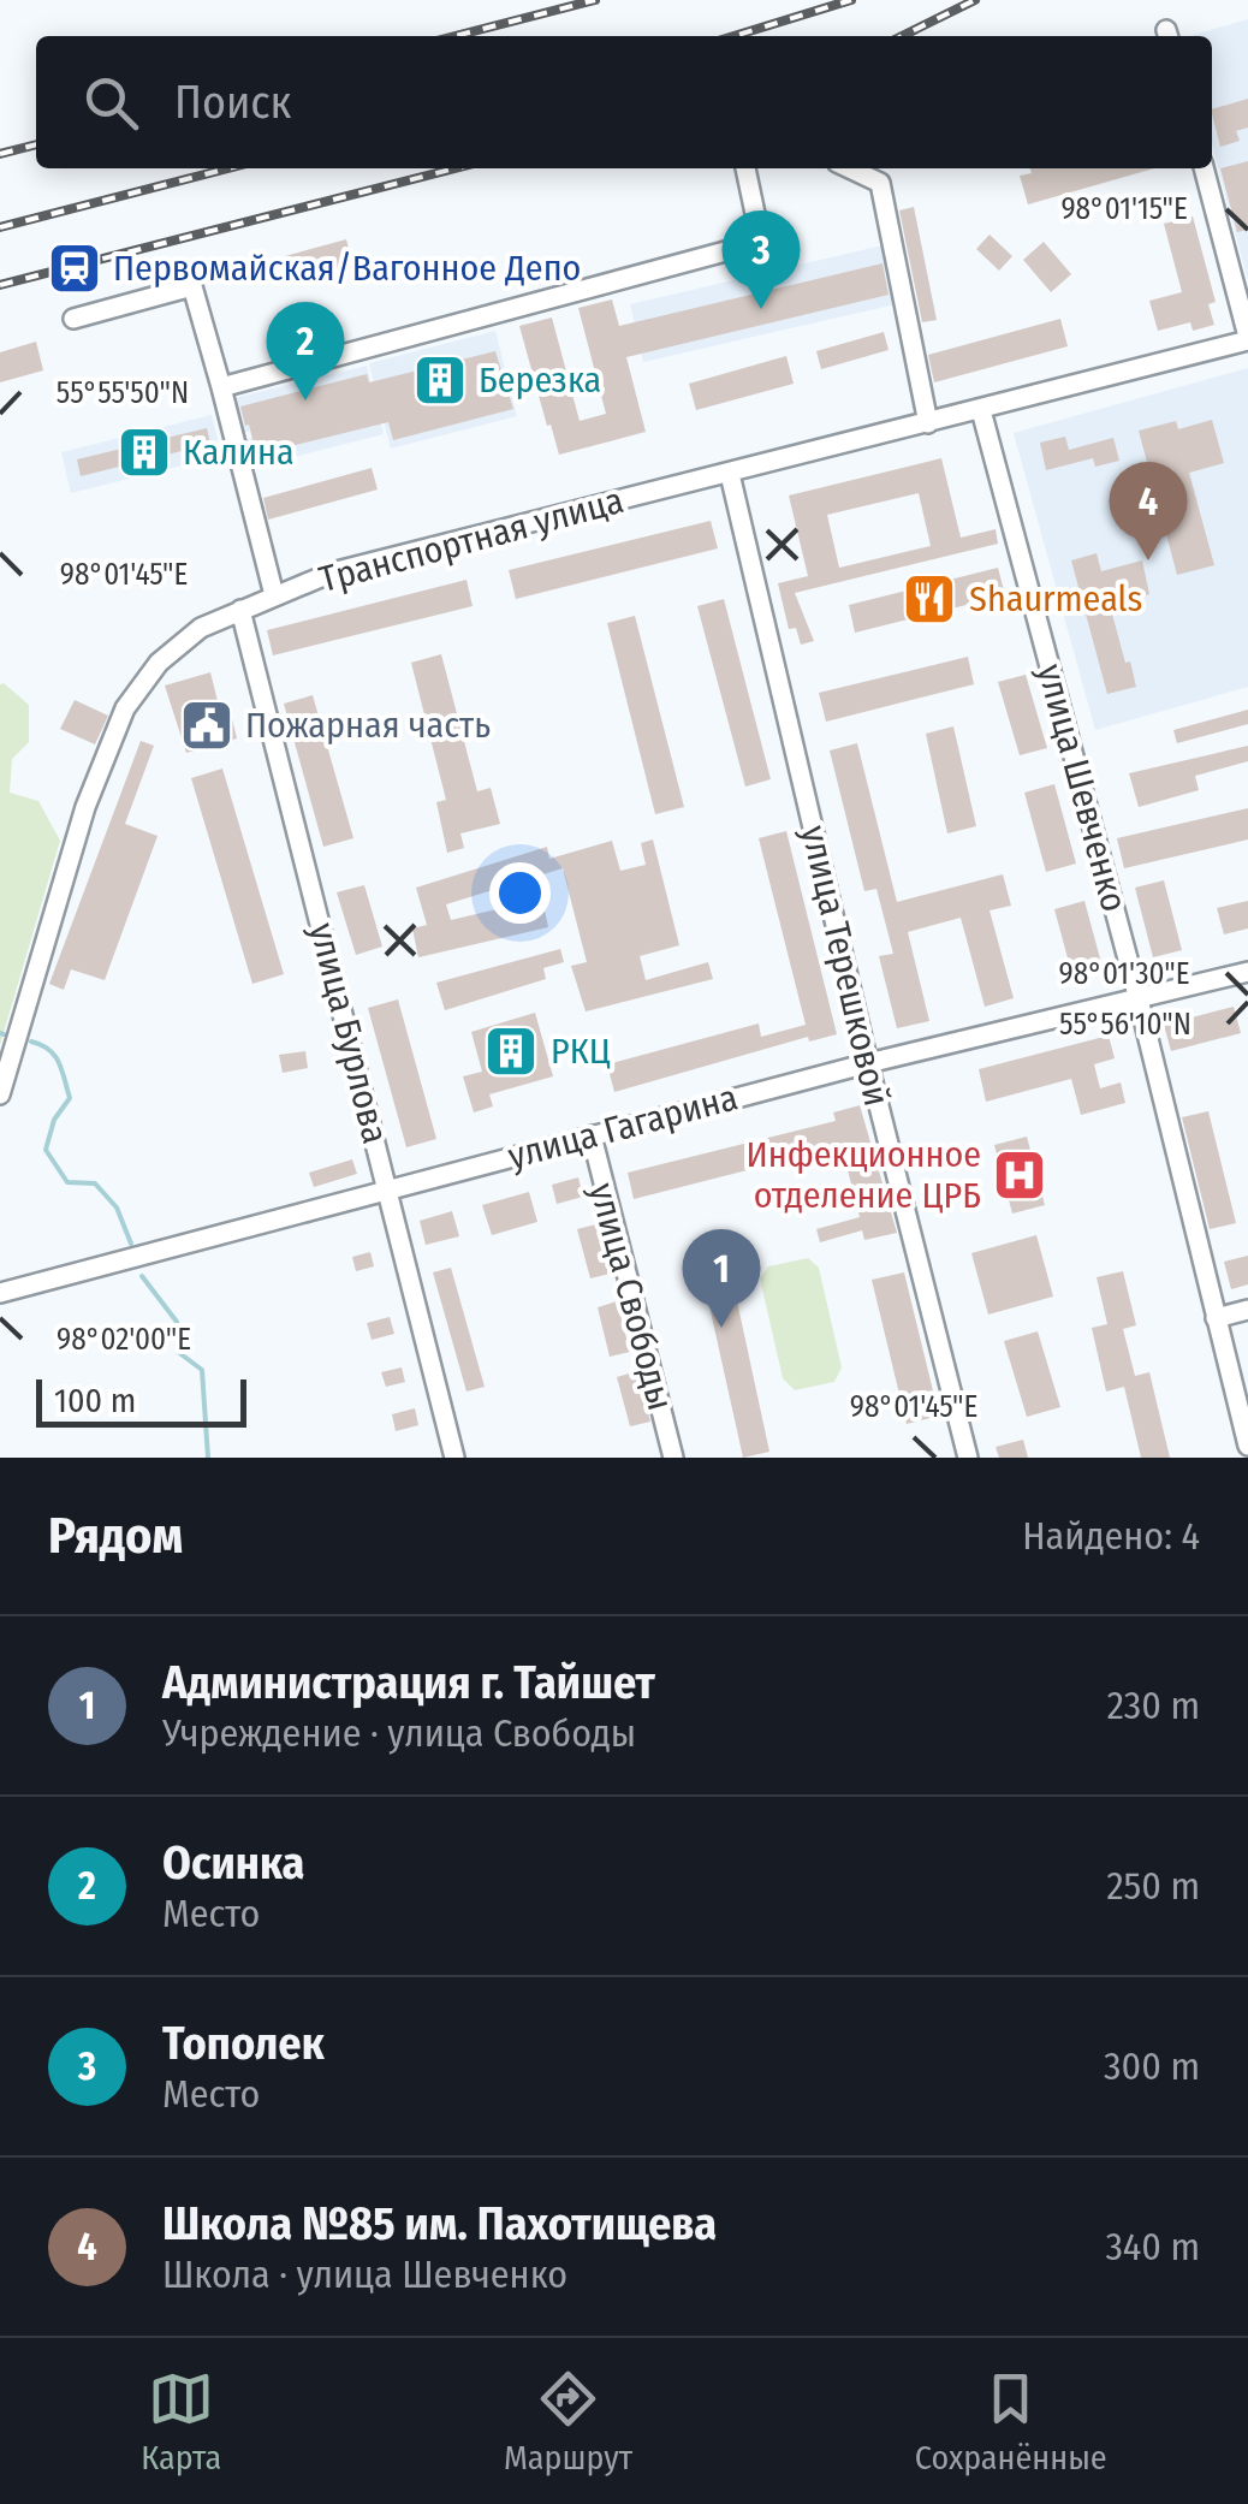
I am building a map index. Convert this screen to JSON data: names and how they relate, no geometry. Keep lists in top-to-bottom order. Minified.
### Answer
{"streets":{"street":["Транспортная улица","улица Шевченко","улица Терешковой","улица Бурлова","улица Гагарина","улица Свободы"]},"crossings":[["Транспортная улица","улица Шевченко"],["Транспортная улица","улица Терешковой"],["Транспортная улица","улица Бурлова"],["улица Шевченко","улица Гагарина"],["улица Терешковой","улица Гагарина"],["улица Бурлова","улица Гагарина"],["улица Гагарина","улица Свободы"]],"places":{"station":["Первомайская/Вагонное Депо"],"building":["Березка","Калина","РКЦ"],"restaurant":["Shaurmeals"],"public building":["Пожарная часть"],"hospital":["Инфекционное отделение ЦРБ"]},"scale_bar":"100 m","page":{"search":"Поиск","pins":["3","2","4","1"],"scale":"100 m","heading":["Рядом","Найдено: 4"],"list":[{"mark":"1","name":"Администрация г. Тайшет","note":"Учреждение · улица Свободы","value":"230 m"},{"mark":"2","name":"Осинка","note":"Место","value":"250 m"},{"mark":"3","name":"Тополек","note":"Место","value":"300 m"},{"mark":"4","name":"Школа №85 им. Пахотищева","note":"Школа · улица Шевченко","value":"340 m"}],"nav":["Карта","Маршрут","Сохранённые"]},"coordinates":["98°01'15\"E","55°55'50\"N","98°01'45\"E","98°01'30\"E","55°56'10\"N","98°02'00\"E"]}
